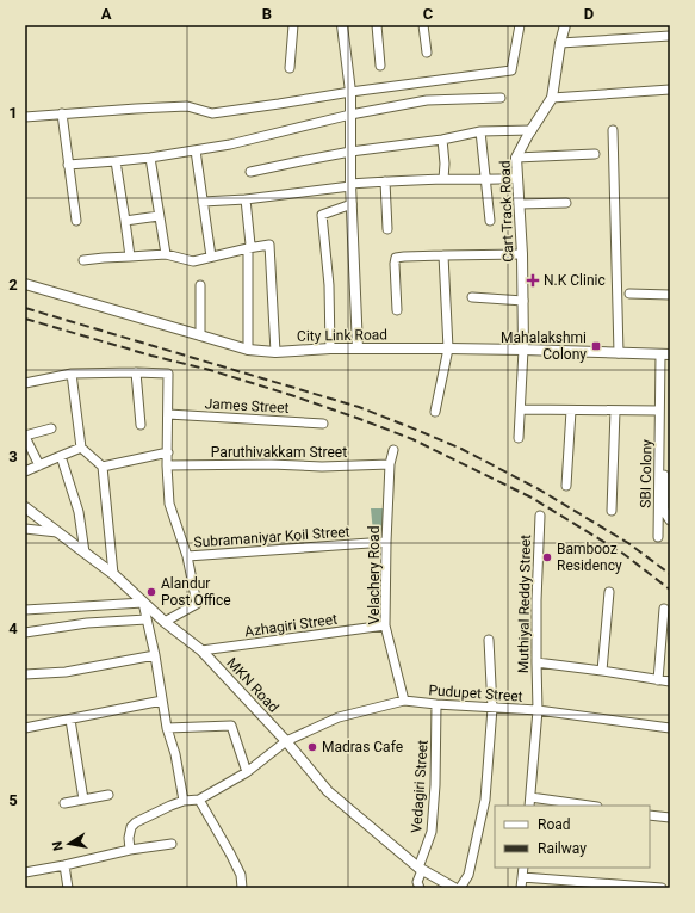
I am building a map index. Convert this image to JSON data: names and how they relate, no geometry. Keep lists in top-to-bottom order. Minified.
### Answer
{"streets":{"street":["Cart Track Road","City Link Road","James Street","Paruthivakkam Street","SBI Colony","Subramaniyar Koil Street","Velachery Road","Muthiyal Reddy Street","Azhagiri Street","MKN Road","Pudupet Street","Vedagiri Street"]},"crossings":[["Cart Track Road","City Link Road"],["City Link Road","SBI Colony"],["Paruthivakkam Street","Velachery Road"],["Subramaniyar Koil Street","Velachery Road"],["Velachery Road","Azhagiri Street"],["Velachery Road","Pudupet Street"],["Muthiyal Reddy Street","Pudupet Street"],["Azhagiri Street","MKN Road"],["MKN Road","Pudupet Street"],["MKN Road","Vedagiri Street"],["Pudupet Street","Vedagiri Street"]],"places":{"health":["N.K Clinic"],"transit":["Mahalakshmi Colony"],"other":["Bambooz Residency","Alandur Post Office","Madras Cafe"]},"legend":["Road","Railway"],"north":"left","grid":{"columns":["A","B","C","D"],"rows":["1","2","3","4","5"]}}
